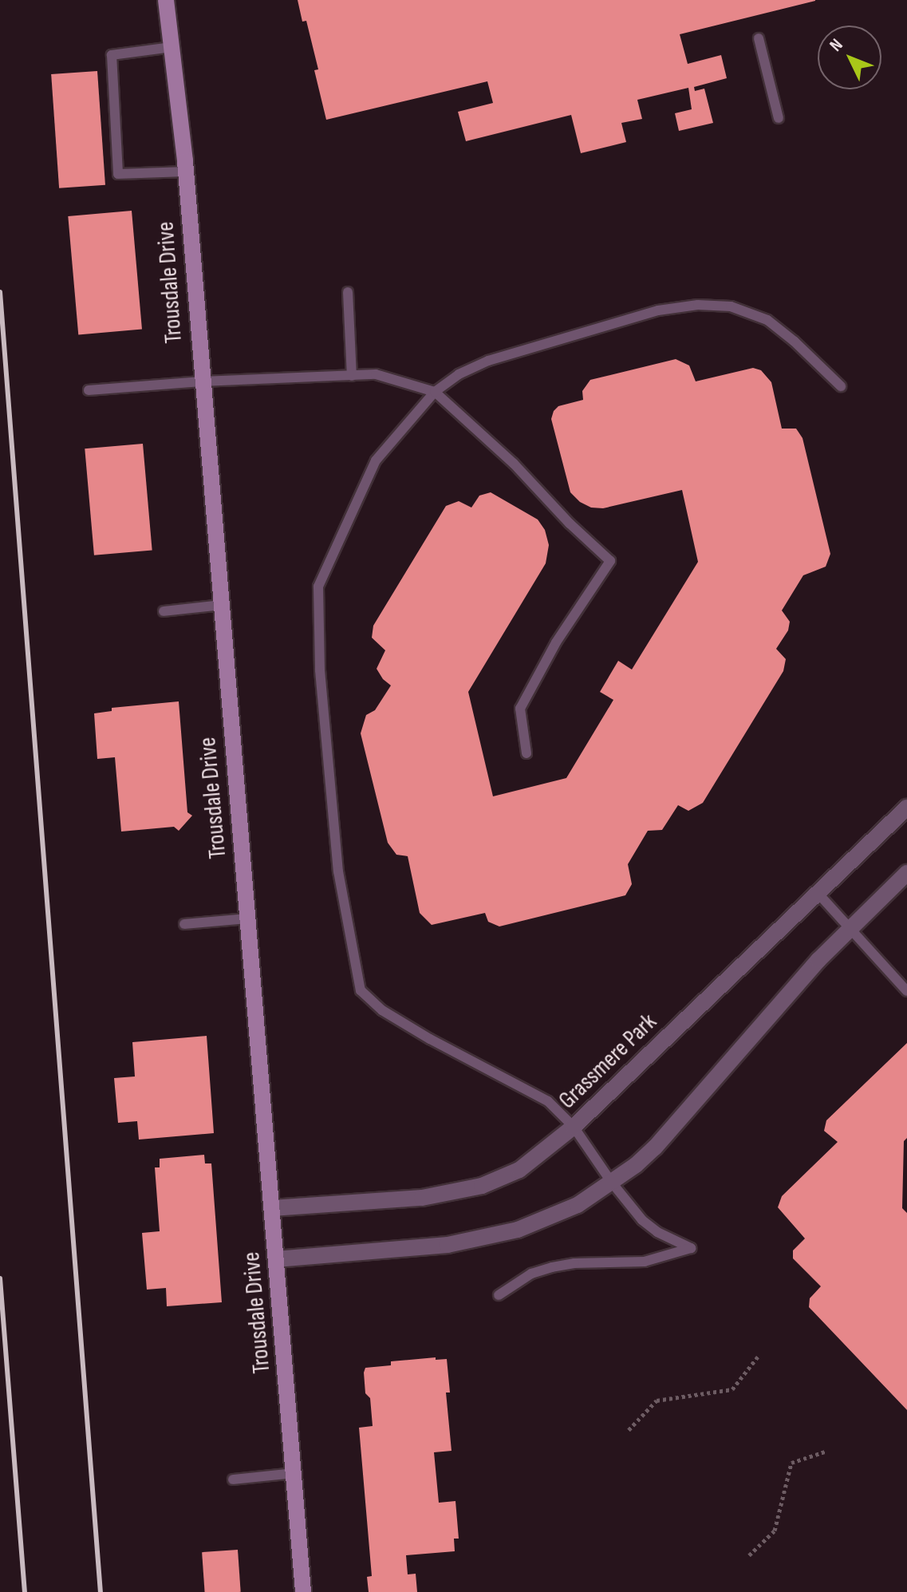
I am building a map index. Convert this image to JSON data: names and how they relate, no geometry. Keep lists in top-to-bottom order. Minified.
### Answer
{"streets":{"street":["Trousdale Drive","Grassmere Park"]},"crossings":[["Trousdale Drive","Grassmere Park"]],"north":"top left"}
